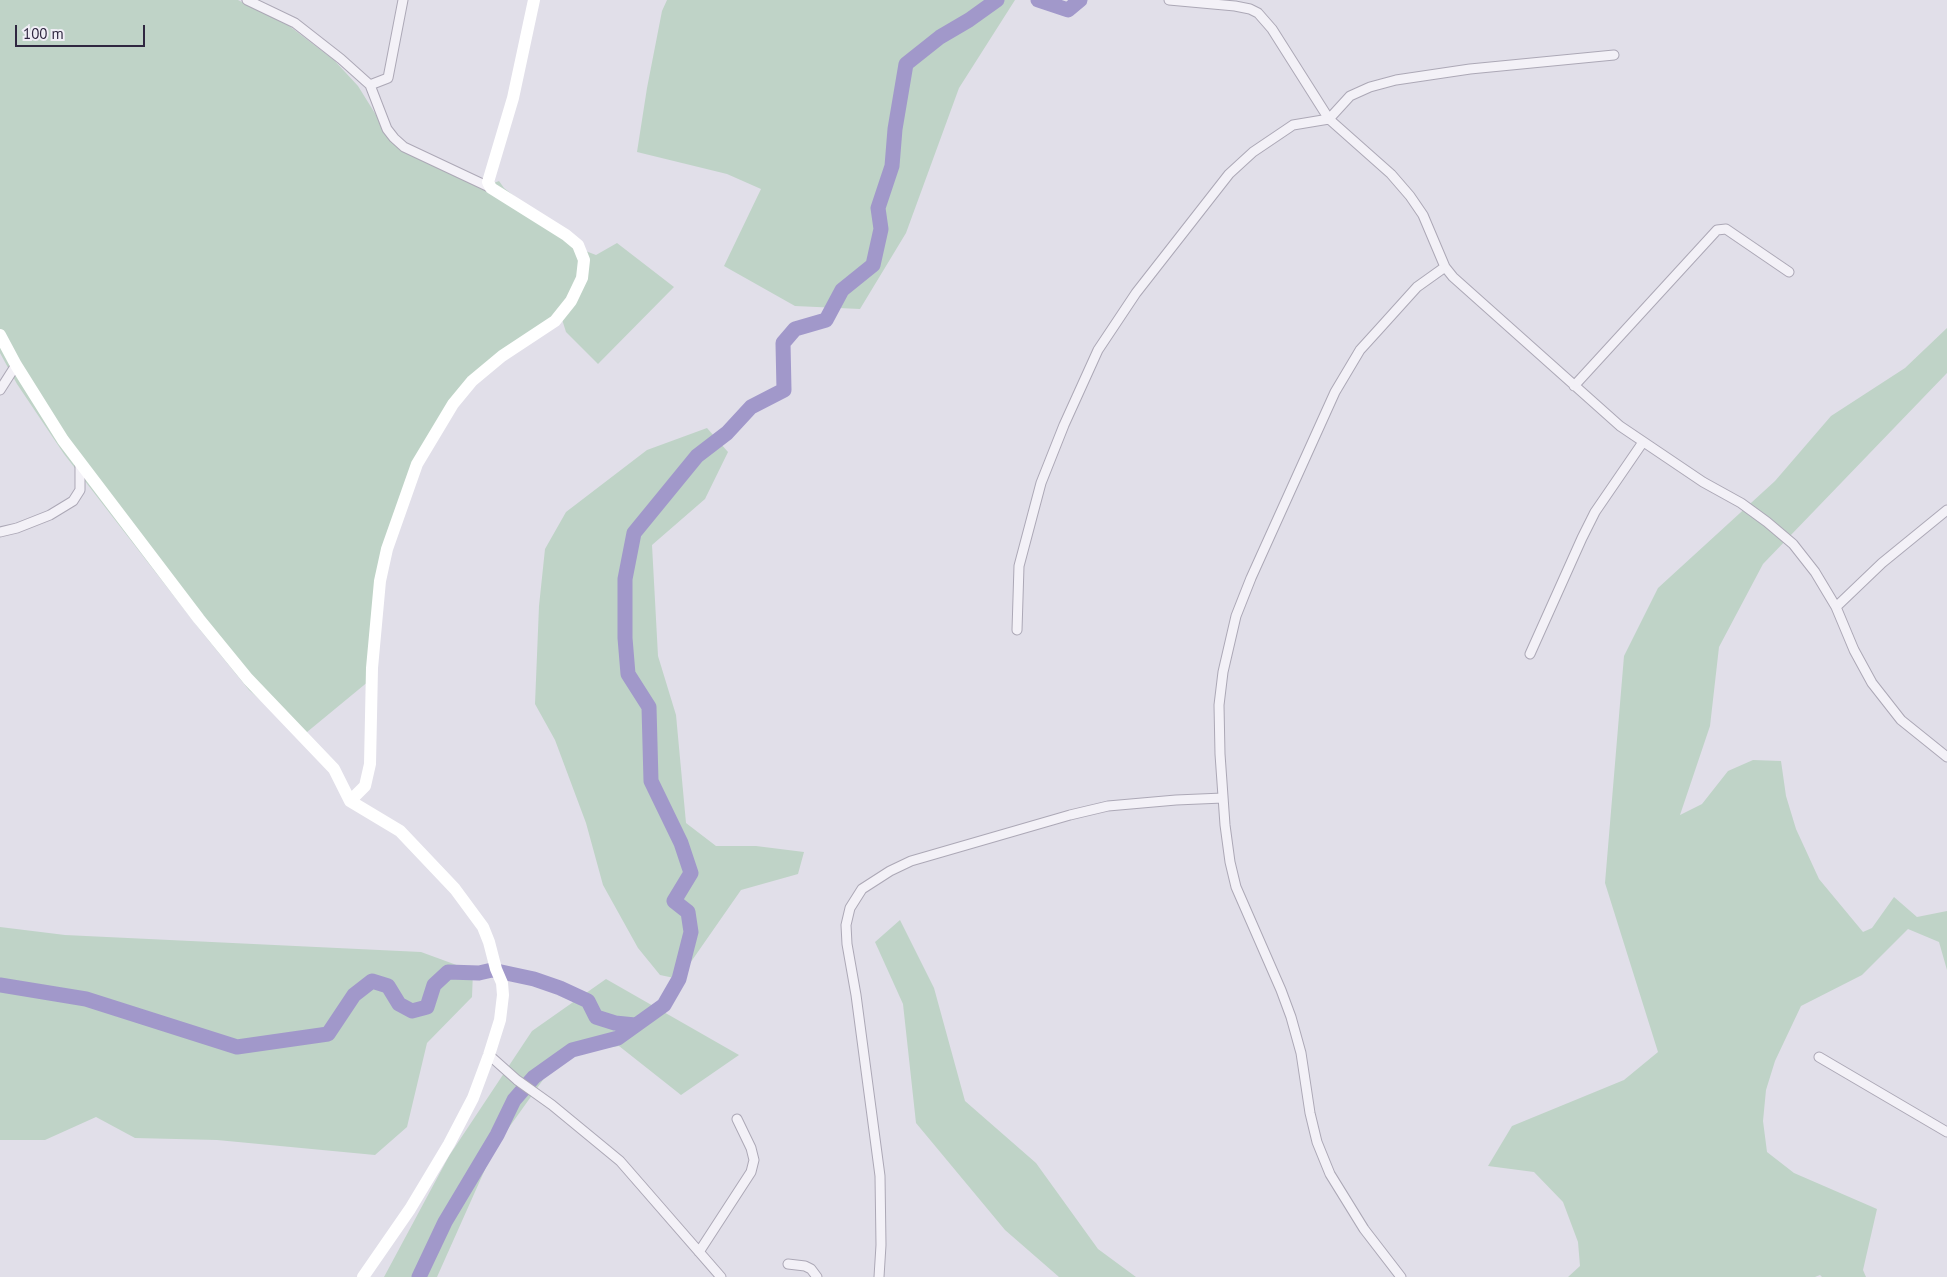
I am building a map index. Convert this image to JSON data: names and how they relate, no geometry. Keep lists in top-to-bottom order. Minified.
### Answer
{"scale_bar":"100 m"}
